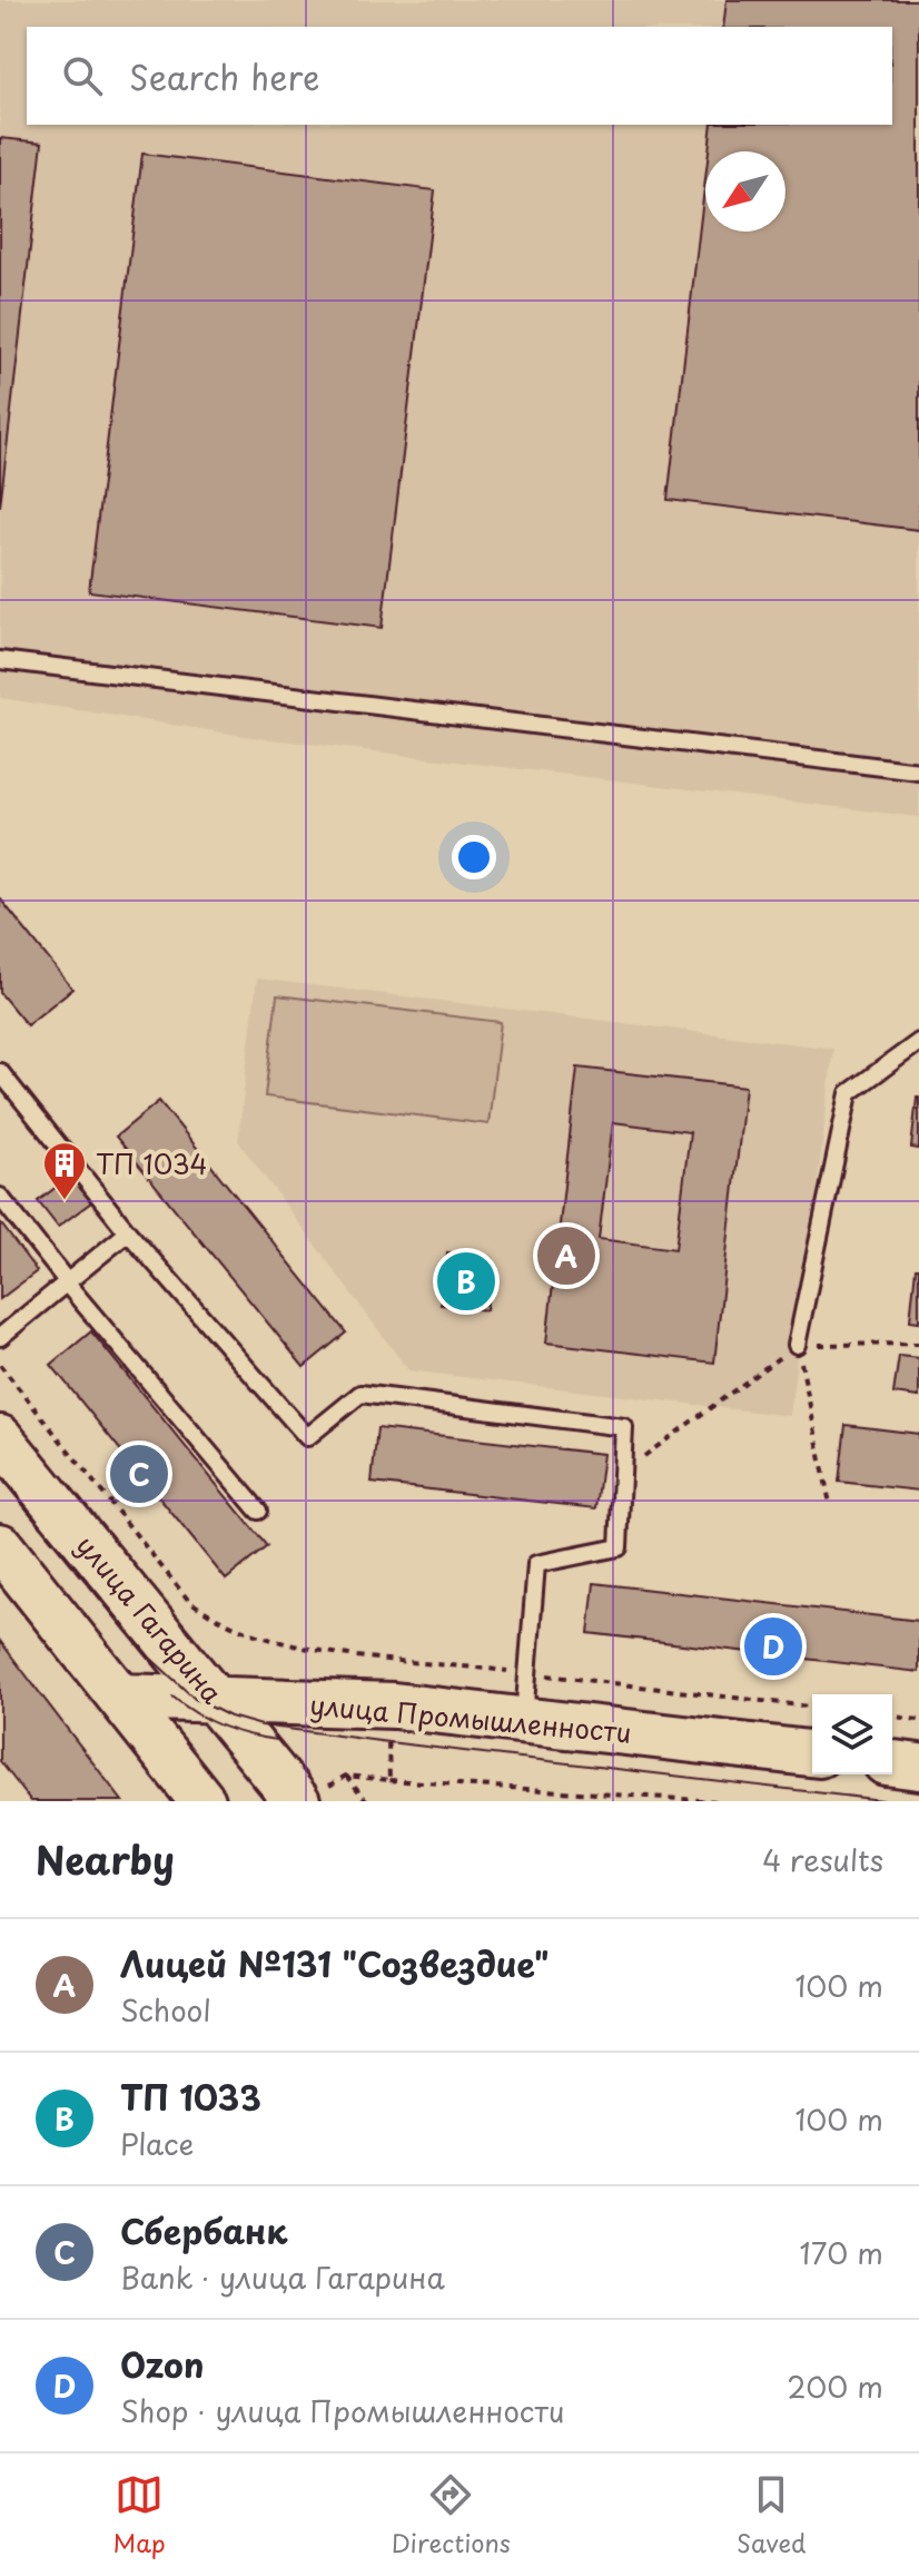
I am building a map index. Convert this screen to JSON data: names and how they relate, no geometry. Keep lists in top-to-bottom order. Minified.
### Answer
{"streets":{"main road":["улица Гагарина","улица Промышленности"]},"crossings":[["улица Гагарина","улица Промышленности"]],"places":{"building":["ТП 1034"]},"north":"bottom left","page":{"search":"Search here","pins":["A","B","C","D"],"heading":["Nearby","4 results"],"list":[{"mark":"A","name":"Лицей №131 \"Созвездие\"","note":"School","value":"100 m"},{"mark":"B","name":"ТП 1033","note":"Place","value":"100 m"},{"mark":"C","name":"Сбербанк","note":"Bank · улица Гагарина","value":"170 m"},{"mark":"D","name":"Ozon","note":"Shop · улица Промышленности","value":"200 m"}],"nav":["Map","Directions","Saved"]}}
